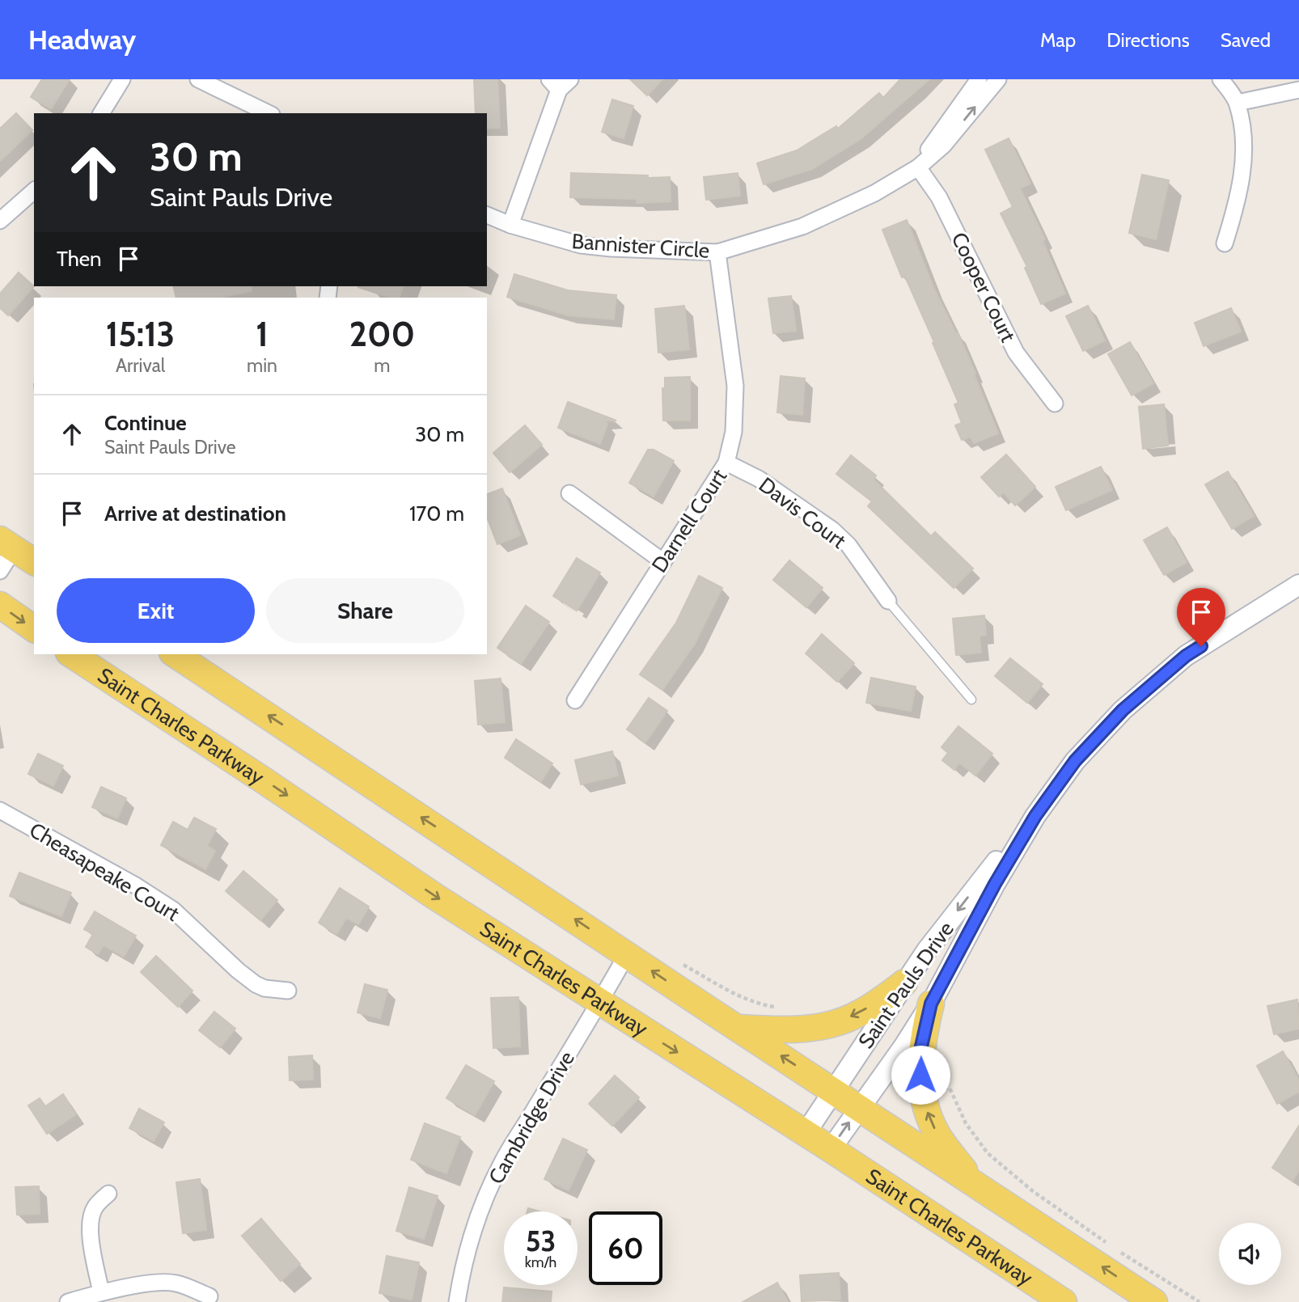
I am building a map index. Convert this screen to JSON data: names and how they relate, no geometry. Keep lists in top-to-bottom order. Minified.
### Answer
{"streets":{"main road":["Saint Charles Parkway"],"street":["Bannister Circle","Cooper Court","Davis Court","Darnell Court","Cheasapeake Court","Saint Pauls Drive","Cambridge Drive"]},"crossings":[["Bannister Circle","Cooper Court"],["Bannister Circle","Darnell Court"],["Davis Court","Darnell Court"],["Saint Charles Parkway","Saint Pauls Drive"],["Saint Charles Parkway","Cambridge Drive"]],"page":{"header":"Headway","nav":["Map","Directions","Saved"],"turn":["30 m","Saint Pauls Drive"],"then":"Then","eta":["15:13","Arrival","1","min","200","m"],"list":[{"name":"Continue","note":"Saint Pauls Drive","value":"30 m"},{"name":"Arrive at destination","value":"170 m"}],"buttons":["Exit","Share"],"speed":"53 km/h","limit":"60"}}
